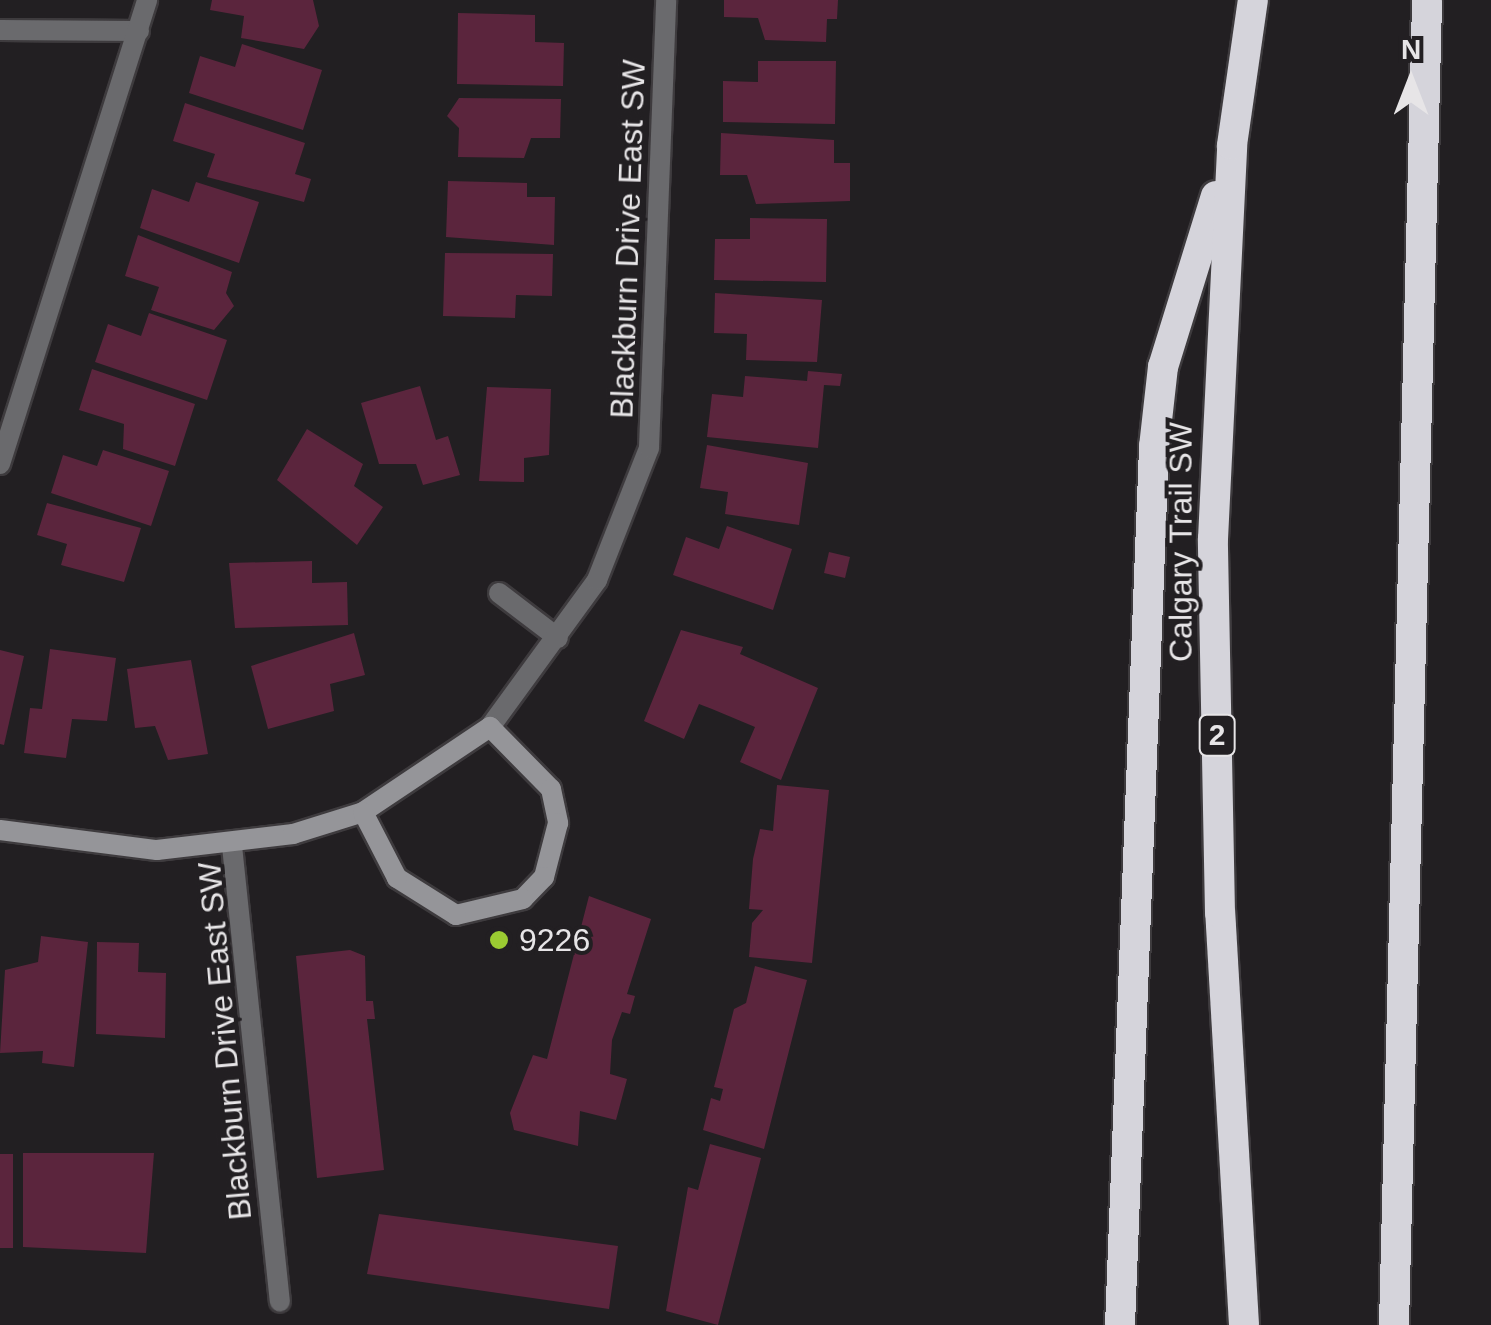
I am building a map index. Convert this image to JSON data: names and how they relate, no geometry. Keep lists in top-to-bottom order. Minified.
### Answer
{"streets":{"highway":["Calgary Trail SW","2"],"street":["Blackburn Drive East SW"]},"places":["9226"],"north":"top"}
